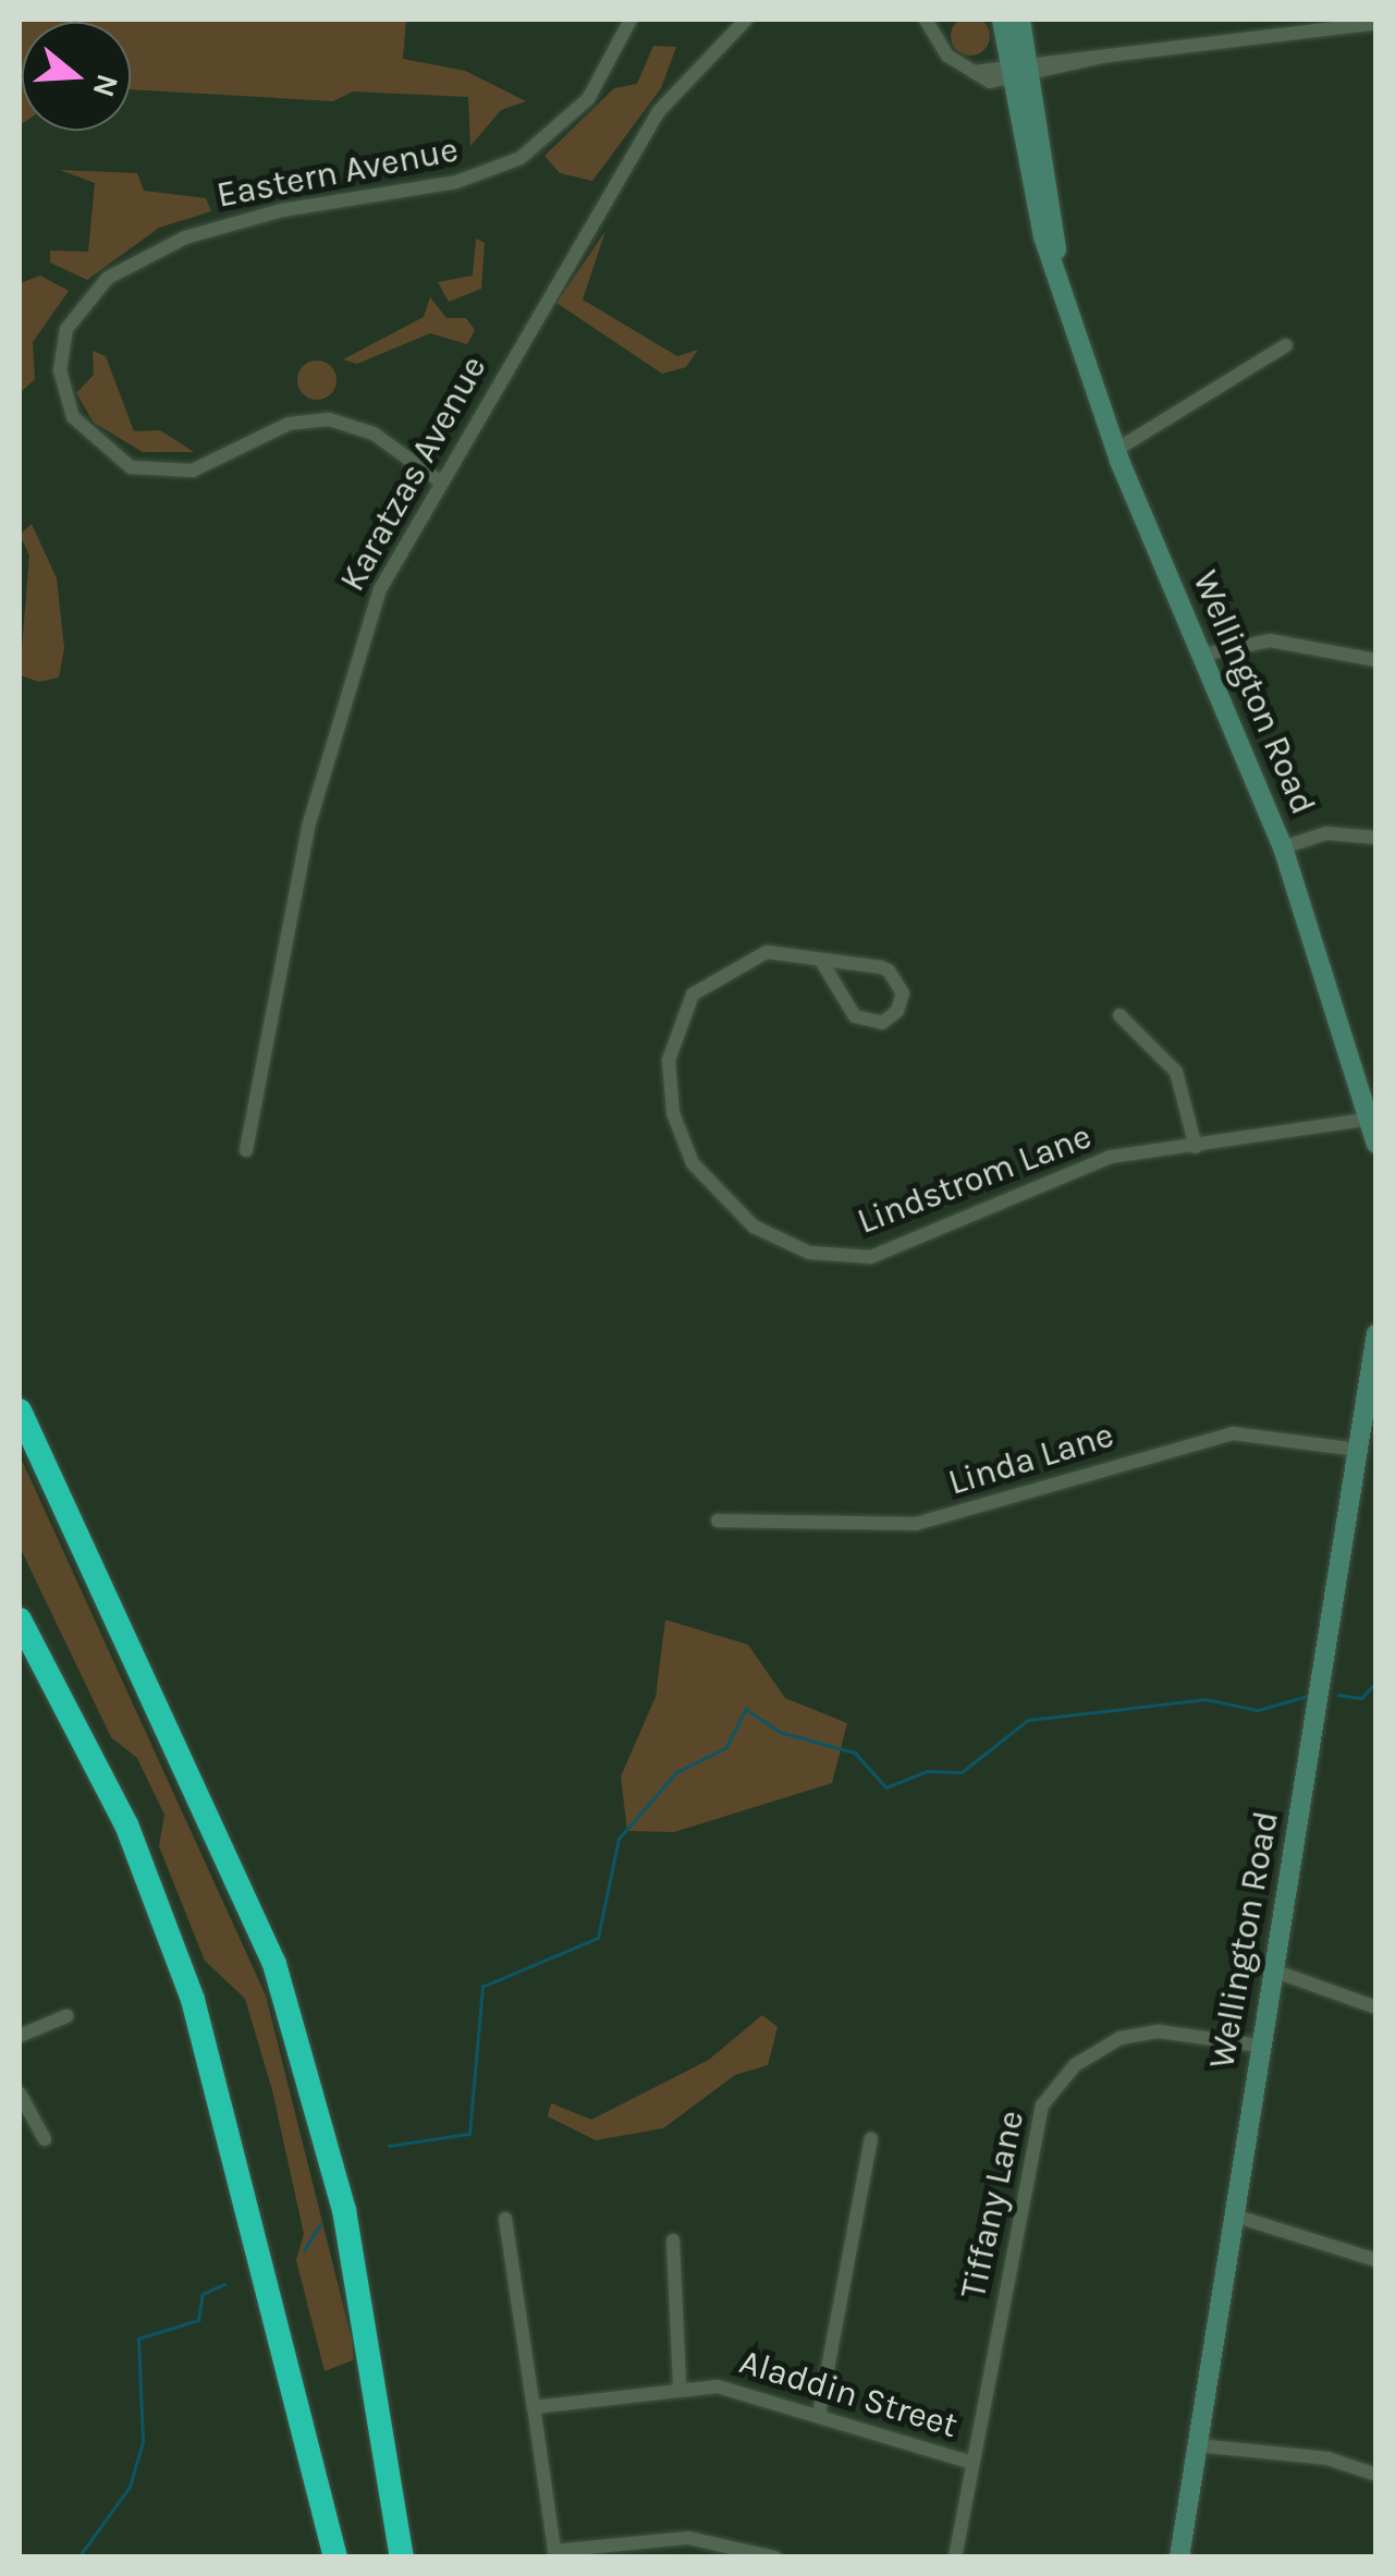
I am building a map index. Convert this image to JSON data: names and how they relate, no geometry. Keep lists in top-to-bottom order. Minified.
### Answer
{"streets":{"main road":["Wellington Road"],"street":["Eastern Avenue","Karatzas Avenue","Lindstrom Lane","Linda Lane","Tiffany Lane","Aladdin Street"]},"crossings":[["Eastern Avenue","Karatzas Avenue"],["Wellington Road","Lindstrom Lane"],["Wellington Road","Linda Lane"],["Wellington Road","Tiffany Lane"],["Tiffany Lane","Aladdin Street"]],"north":"right"}
